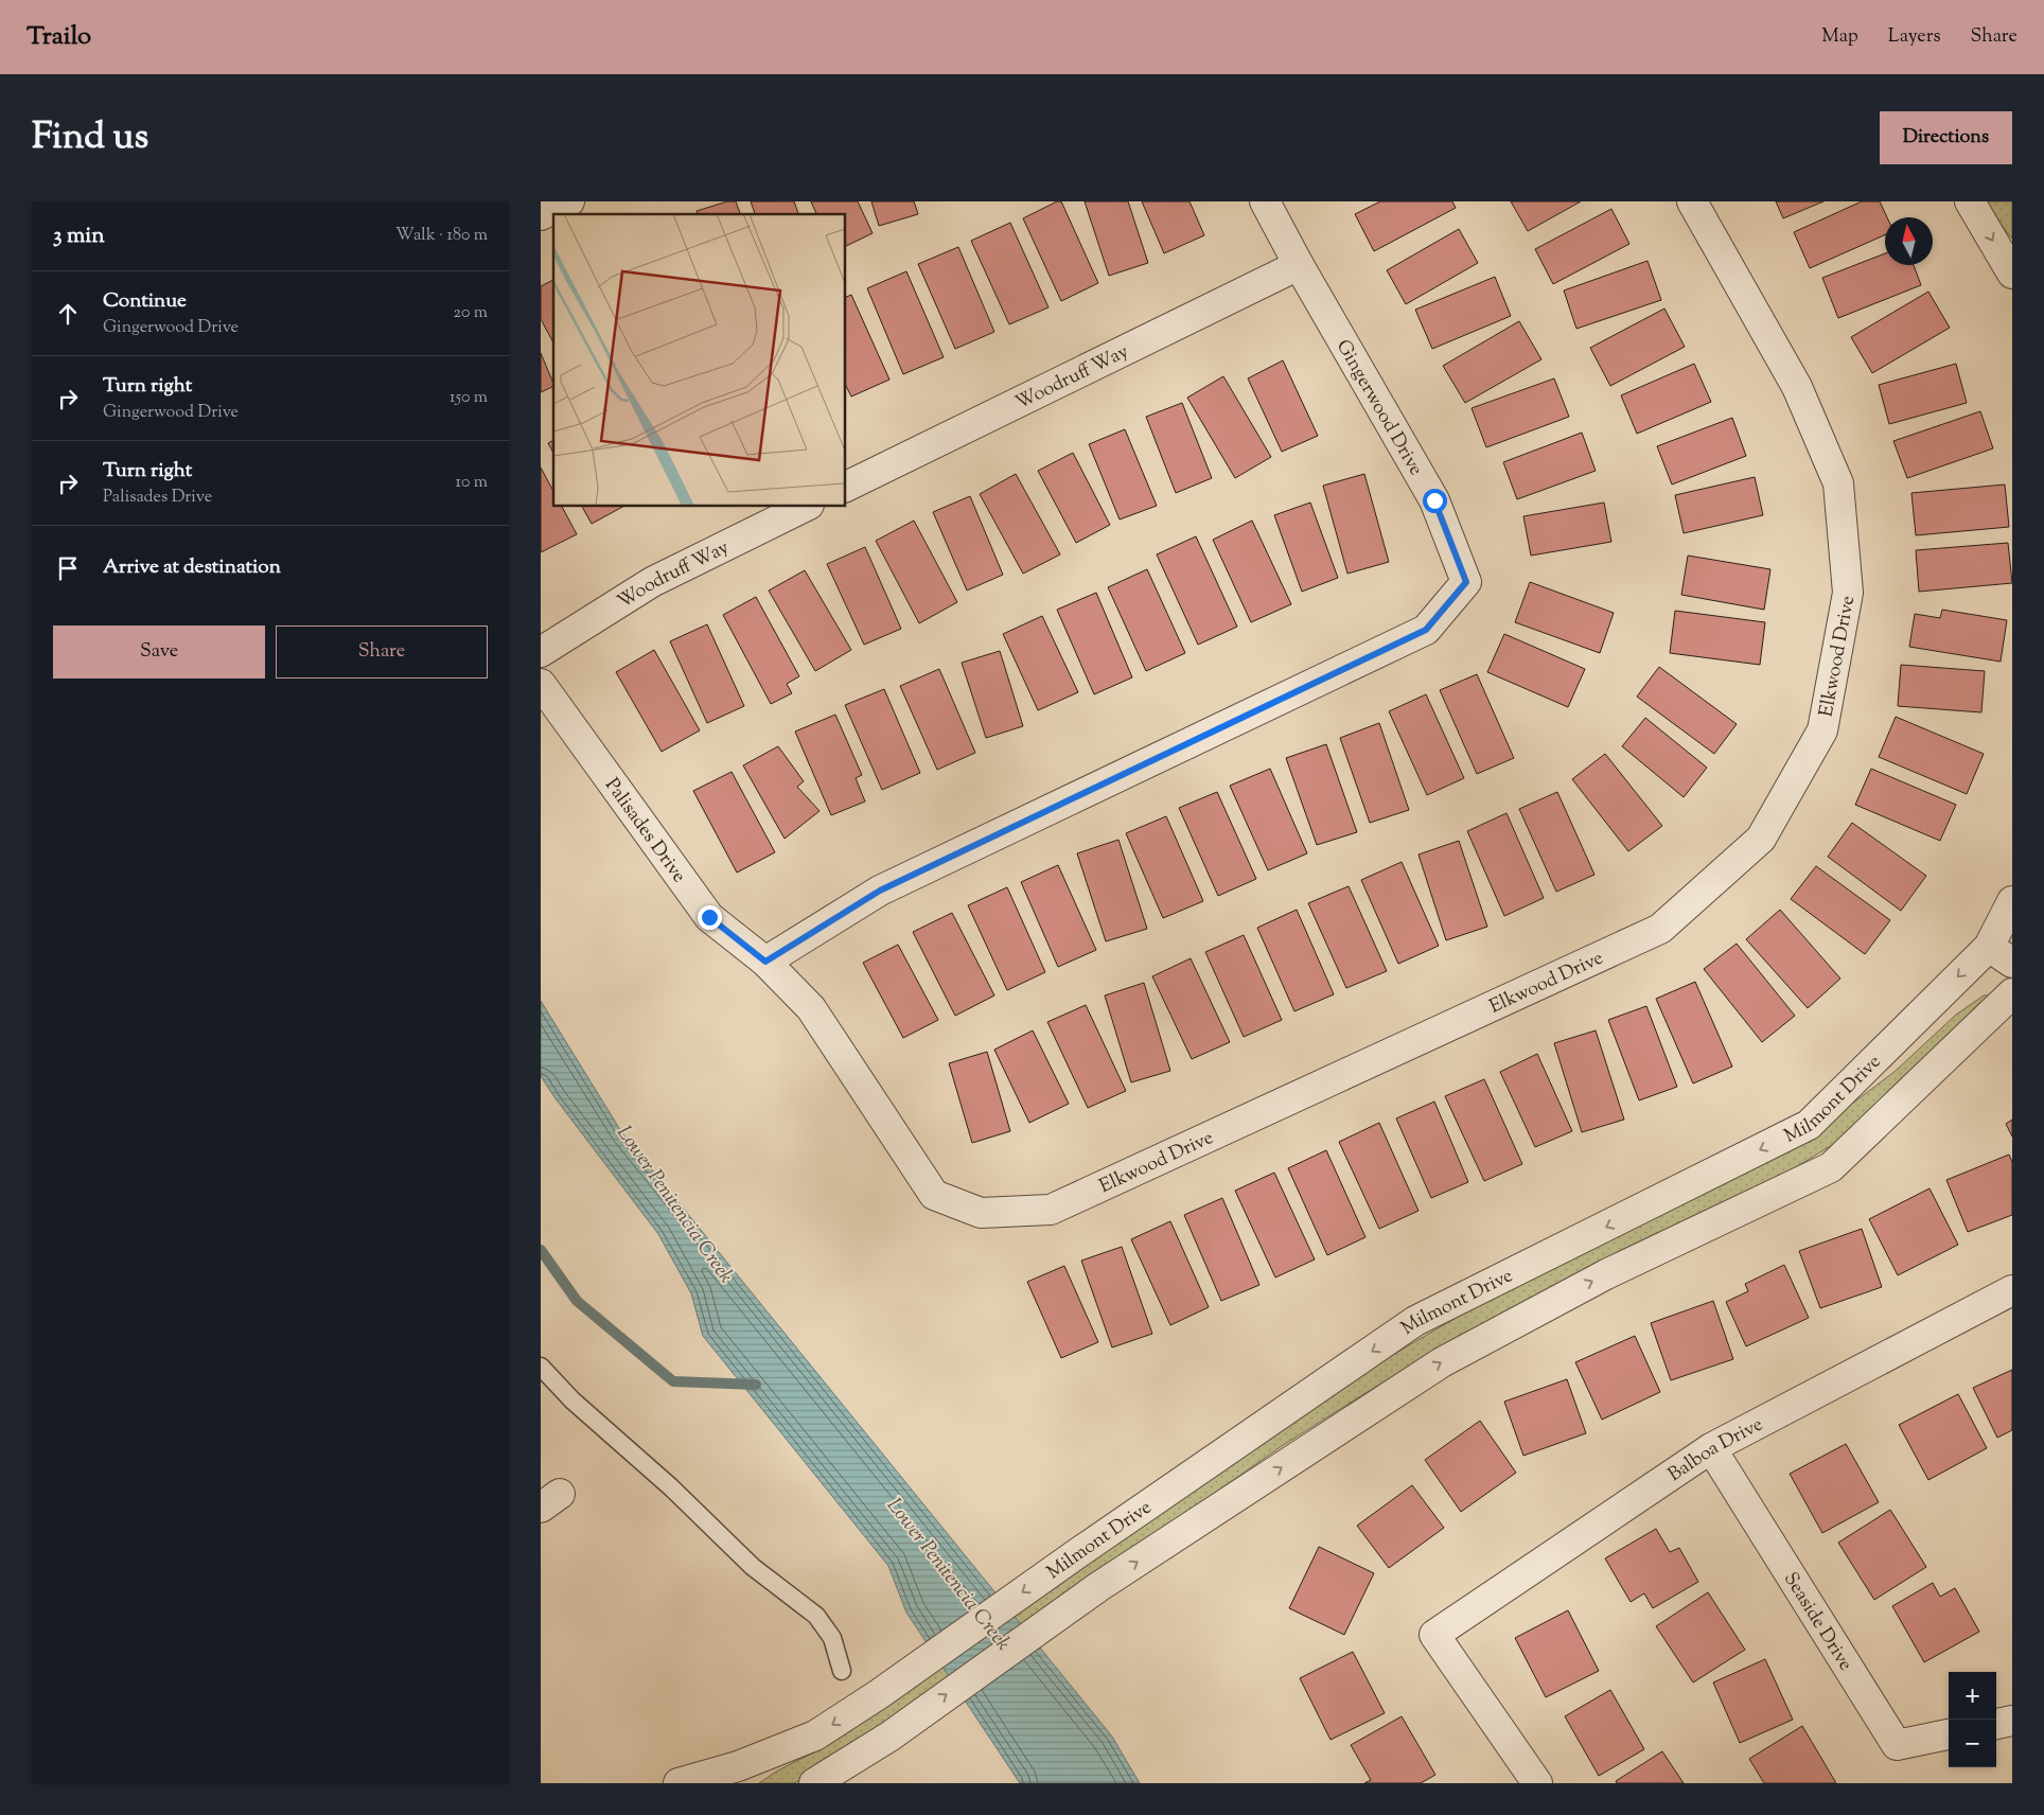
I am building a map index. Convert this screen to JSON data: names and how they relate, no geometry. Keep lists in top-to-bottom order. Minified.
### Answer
{"streets":{"street":["Woodruff Way","Gingerwood Drive","Elkwood Drive","Palisades Drive","Milmont Drive","Balboa Drive","Seaside Drive"]},"crossings":[["Woodruff Way","Gingerwood Drive"],["Gingerwood Drive","Elkwood Drive"],["Gingerwood Drive","Palisades Drive"],["Elkwood Drive","Palisades Drive"],["Balboa Drive","Seaside Drive"]],"water":["Lower Penitencia Creek"],"north":"top","page":{"header":"Trailo","nav":["Map","Layers","Share"],"title":"Find us","buttons":["Directions",["Save","Share"]],"heading":["3 min","Walk · 180 m"],"list":[["Continue","Gingerwood Drive","20 m"],["Turn right","Gingerwood Drive","150 m"],["Turn right","Palisades Drive","10 m"],"Arrive at destination"],"map_buttons":["+","−"]}}
